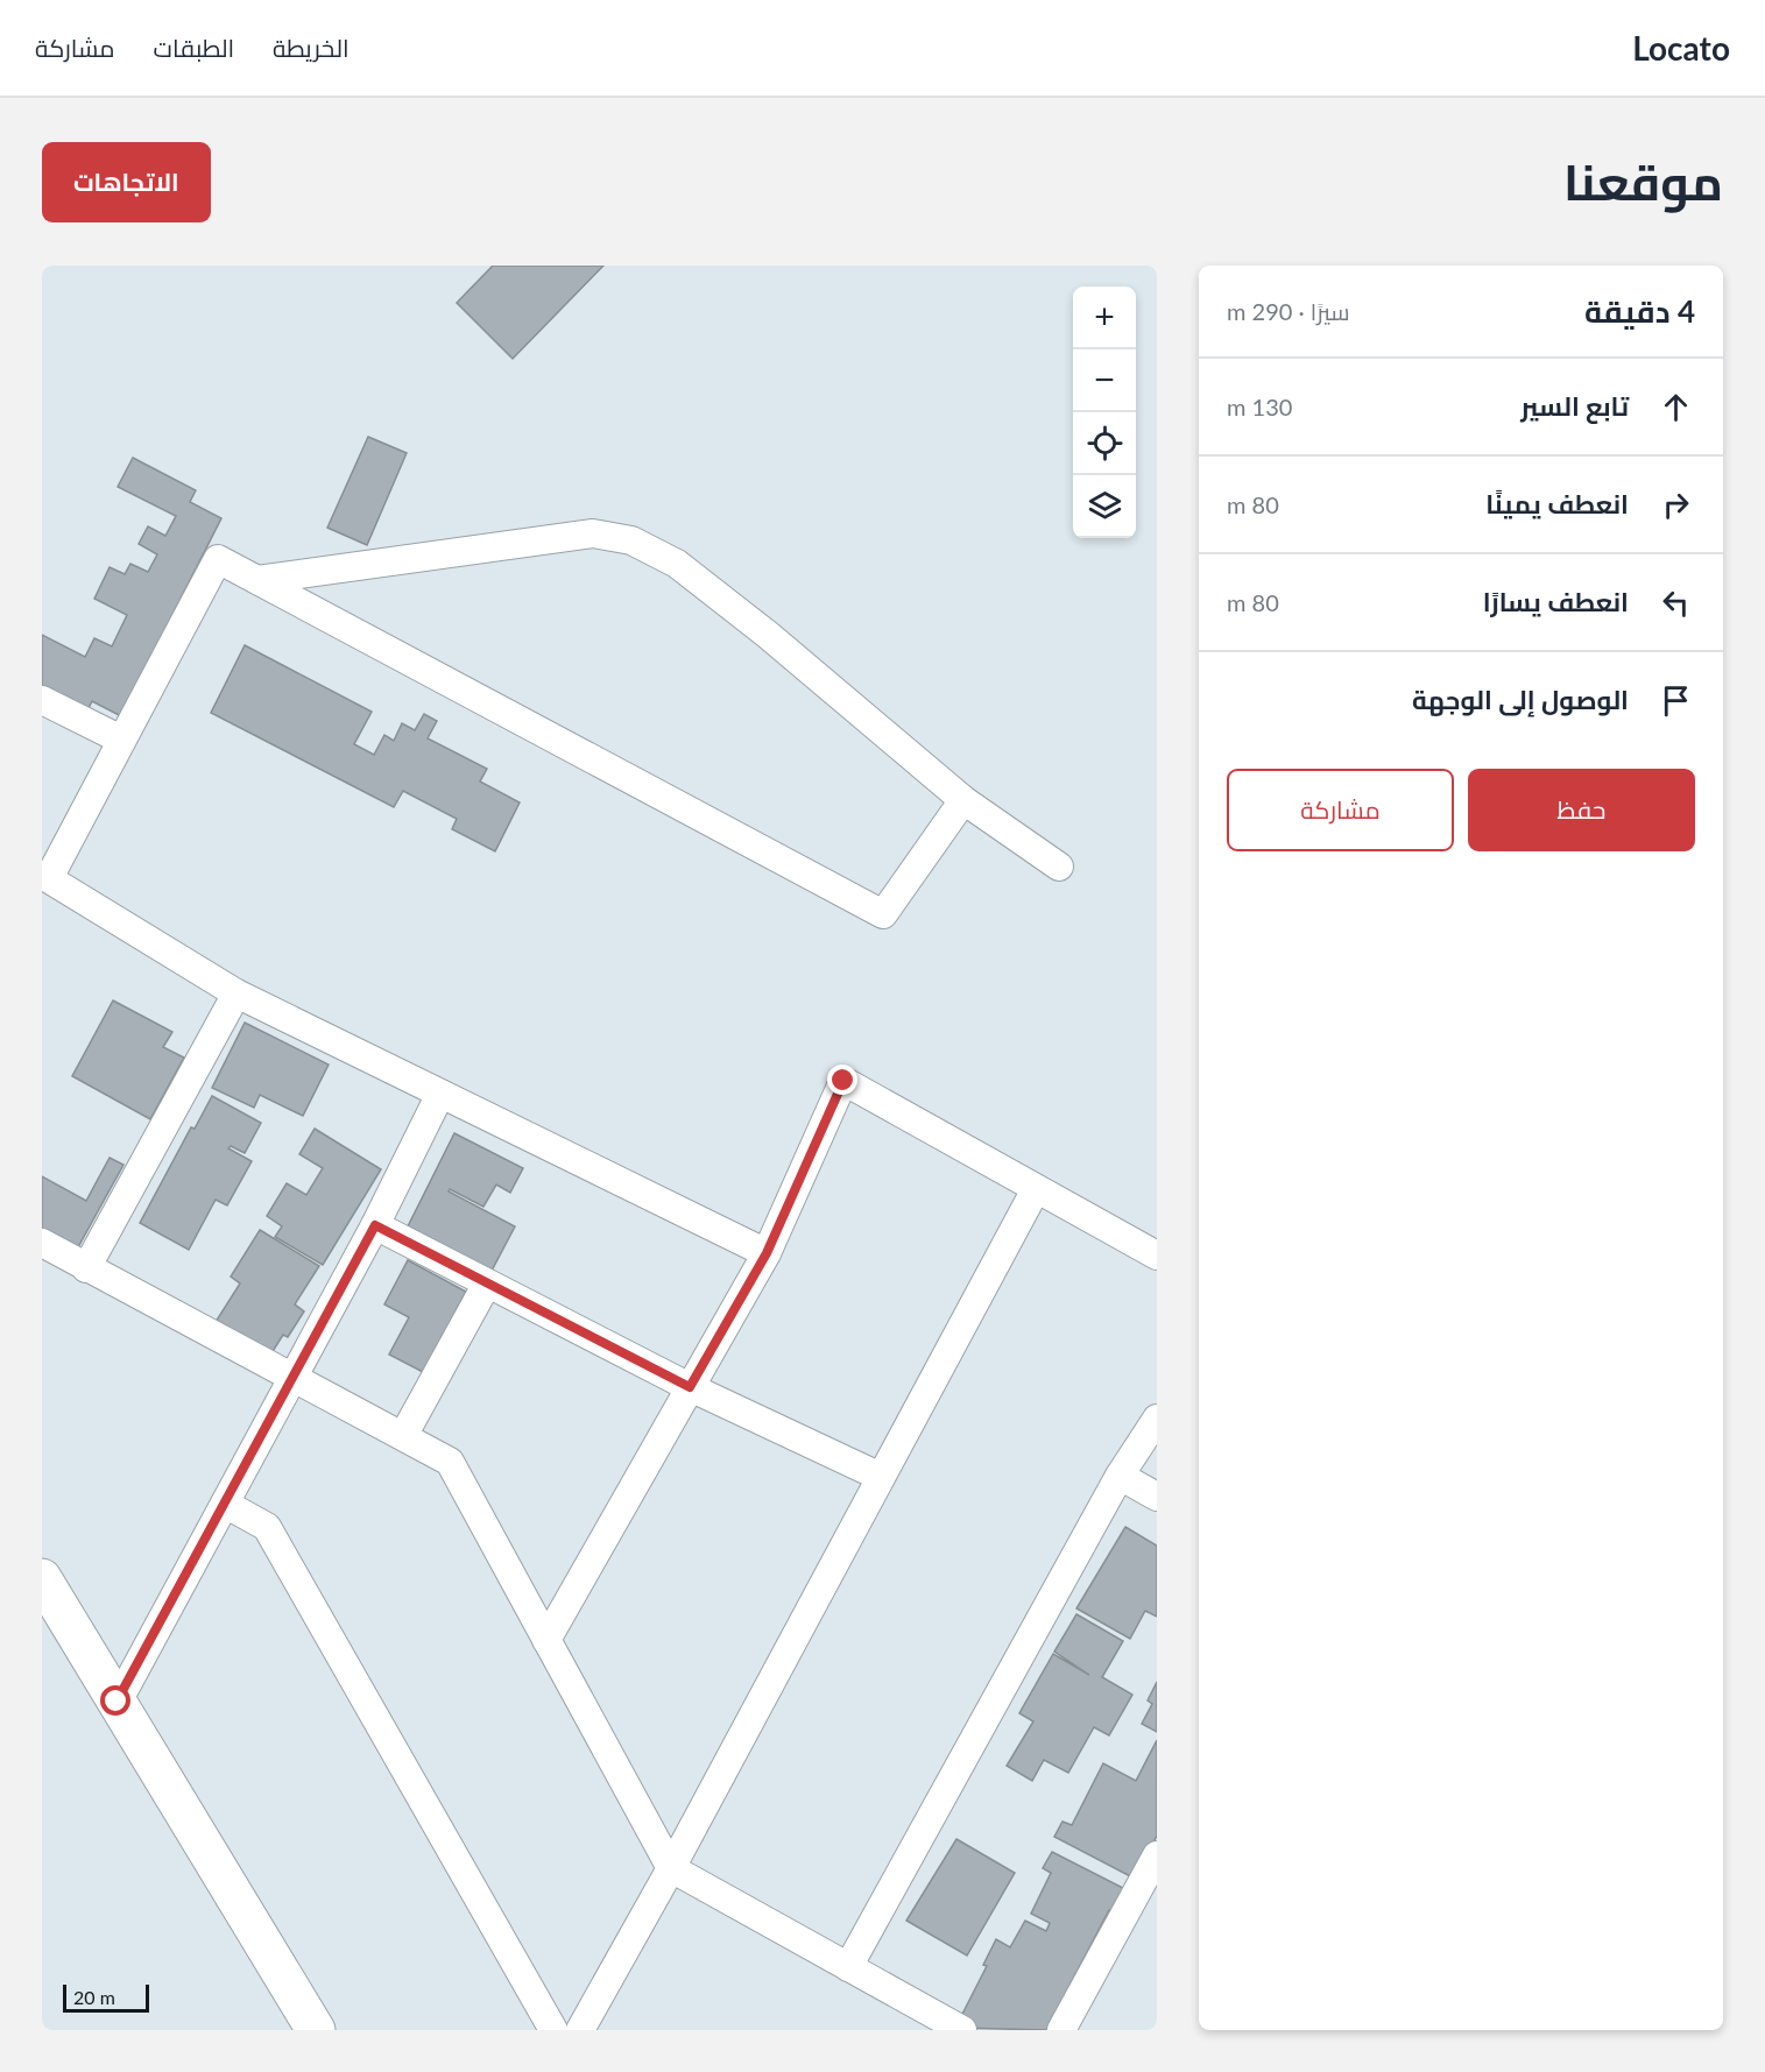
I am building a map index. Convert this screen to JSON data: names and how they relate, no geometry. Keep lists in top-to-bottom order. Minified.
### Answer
{"scale_bar":"20 m","page":{"header":"Locato","nav":["الخريطة","الطبقات","مشاركة"],"title":"موقعنا","buttons":["الاتجاهات",["حفظ","مشاركة"]],"heading":["4 دقيقة","سيرًا · 290 m"],"map_buttons":["+","−"],"list":[["تابع السير","130 m"],["انعطف يمينًا","80 m"],["انعطف يسارًا","80 m"],"الوصول إلى الوجهة"],"scale":"20 m"}}
